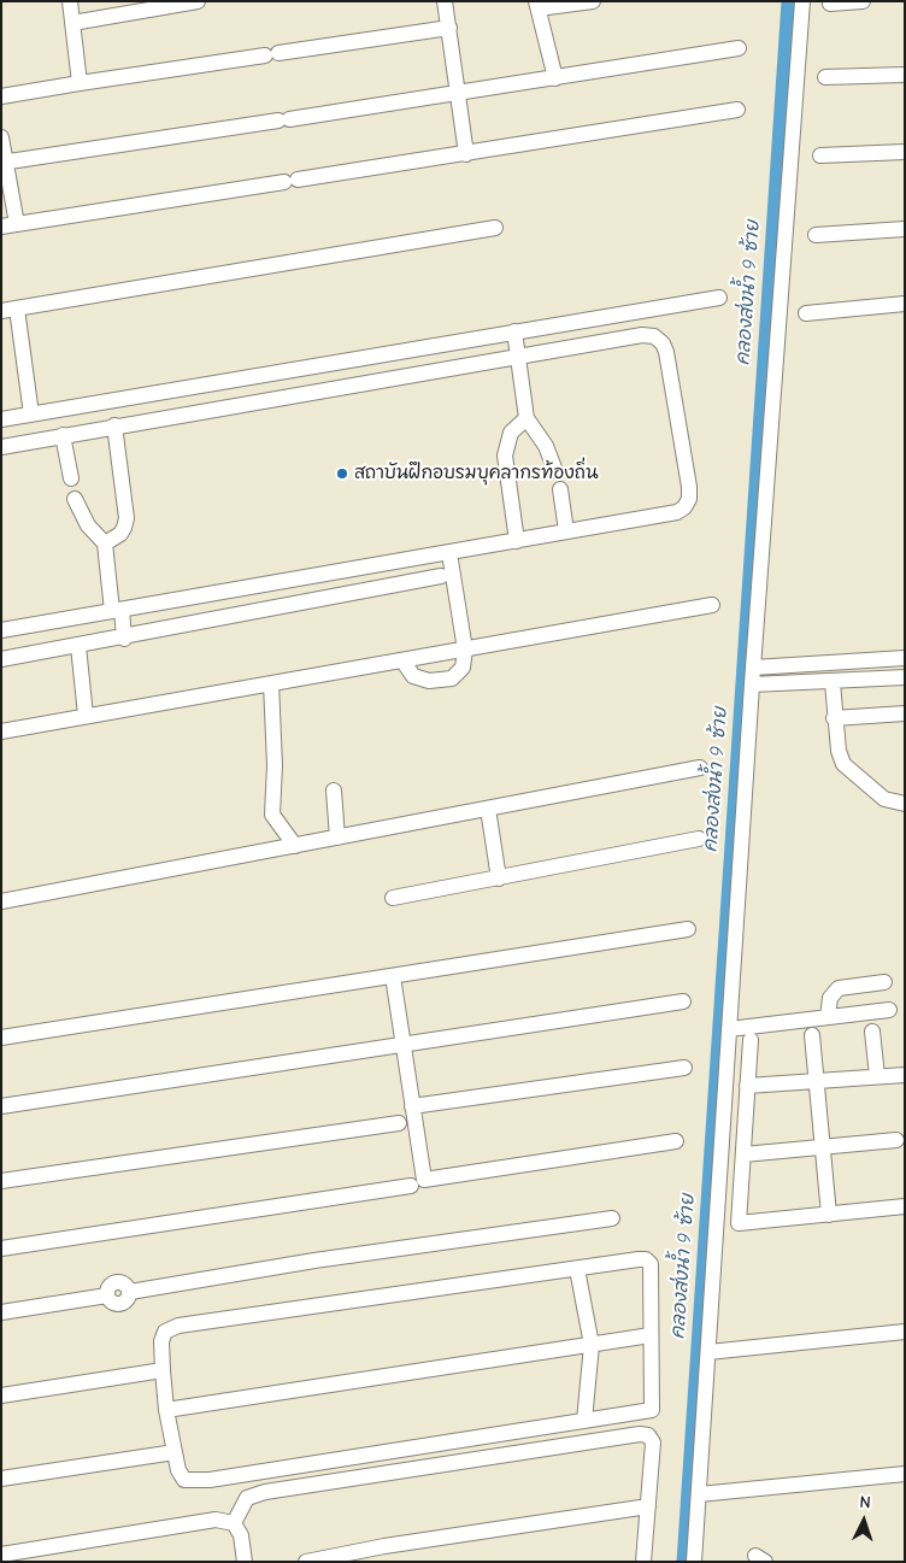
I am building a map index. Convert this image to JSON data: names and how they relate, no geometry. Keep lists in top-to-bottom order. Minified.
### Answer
{"water":["คลองส่งน้ำ 9 ซ้าย"],"places":["สถาบันฝึกอบรมบุคลากรท้องถิ่น"],"north":"top"}
